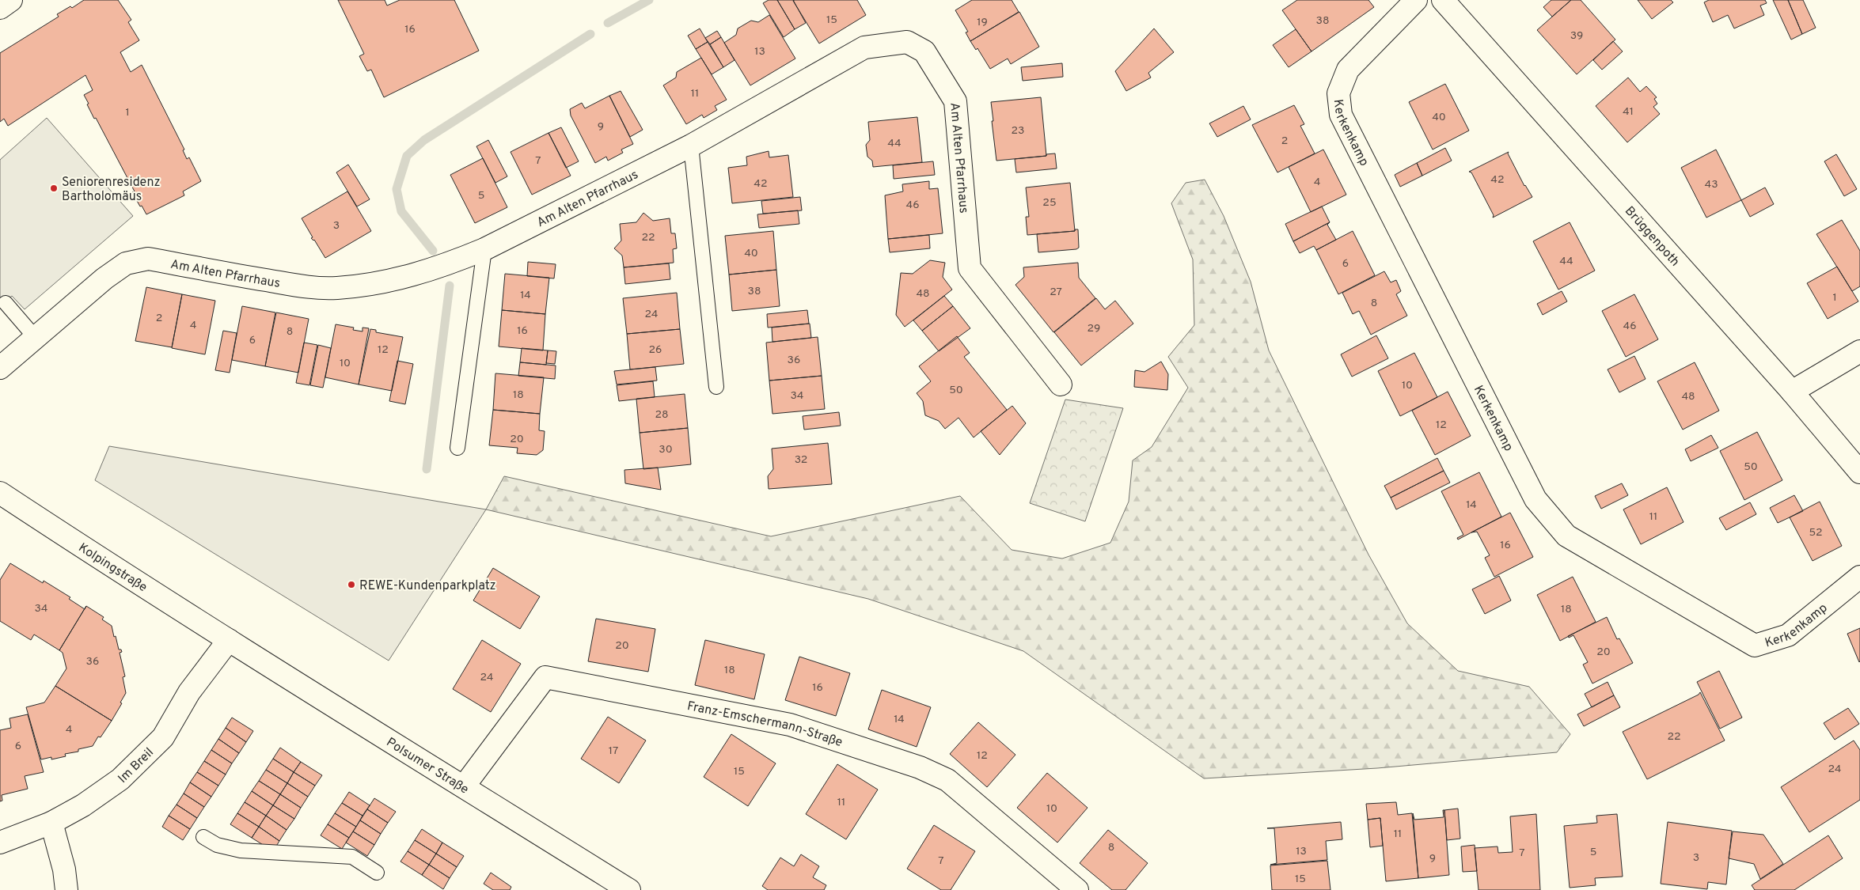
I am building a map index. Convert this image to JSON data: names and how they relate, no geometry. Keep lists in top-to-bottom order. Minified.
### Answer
{"streets":{"street":["Kerkenkamp","Am Alten Pfarrhaus","Brüggenpoth","Kolpingstraße","Franz-Emschermann-Straße","Im Breil","Polsumer Straße"]},"crossings":[["Kolpingstraße","Im Breil"],["Kolpingstraße","Polsumer Straße"],["Franz-Emschermann-Straße","Polsumer Straße"],["Im Breil","Polsumer Straße"]],"places":["Seniorenresidenz Bartholomäus","REWE-Kundenparkplatz"],"house_numbers":["15","38","19","16","39","13","11","41","1","40","9","23","2","44","7","42","4","42","43","5","25","46","3","22","40","44","6","38","27","48","14","1","8","24","2","4","46","29","16","8","6","12","26","36","10","10","50","18","34","48","28","12","20","30","32","50","14","11","52","16","34","18","20","20","36","18","24","16","14","4","22","6","17","12","24","15","11","10","11","8","13","5","7","3","9","7","15"]}
